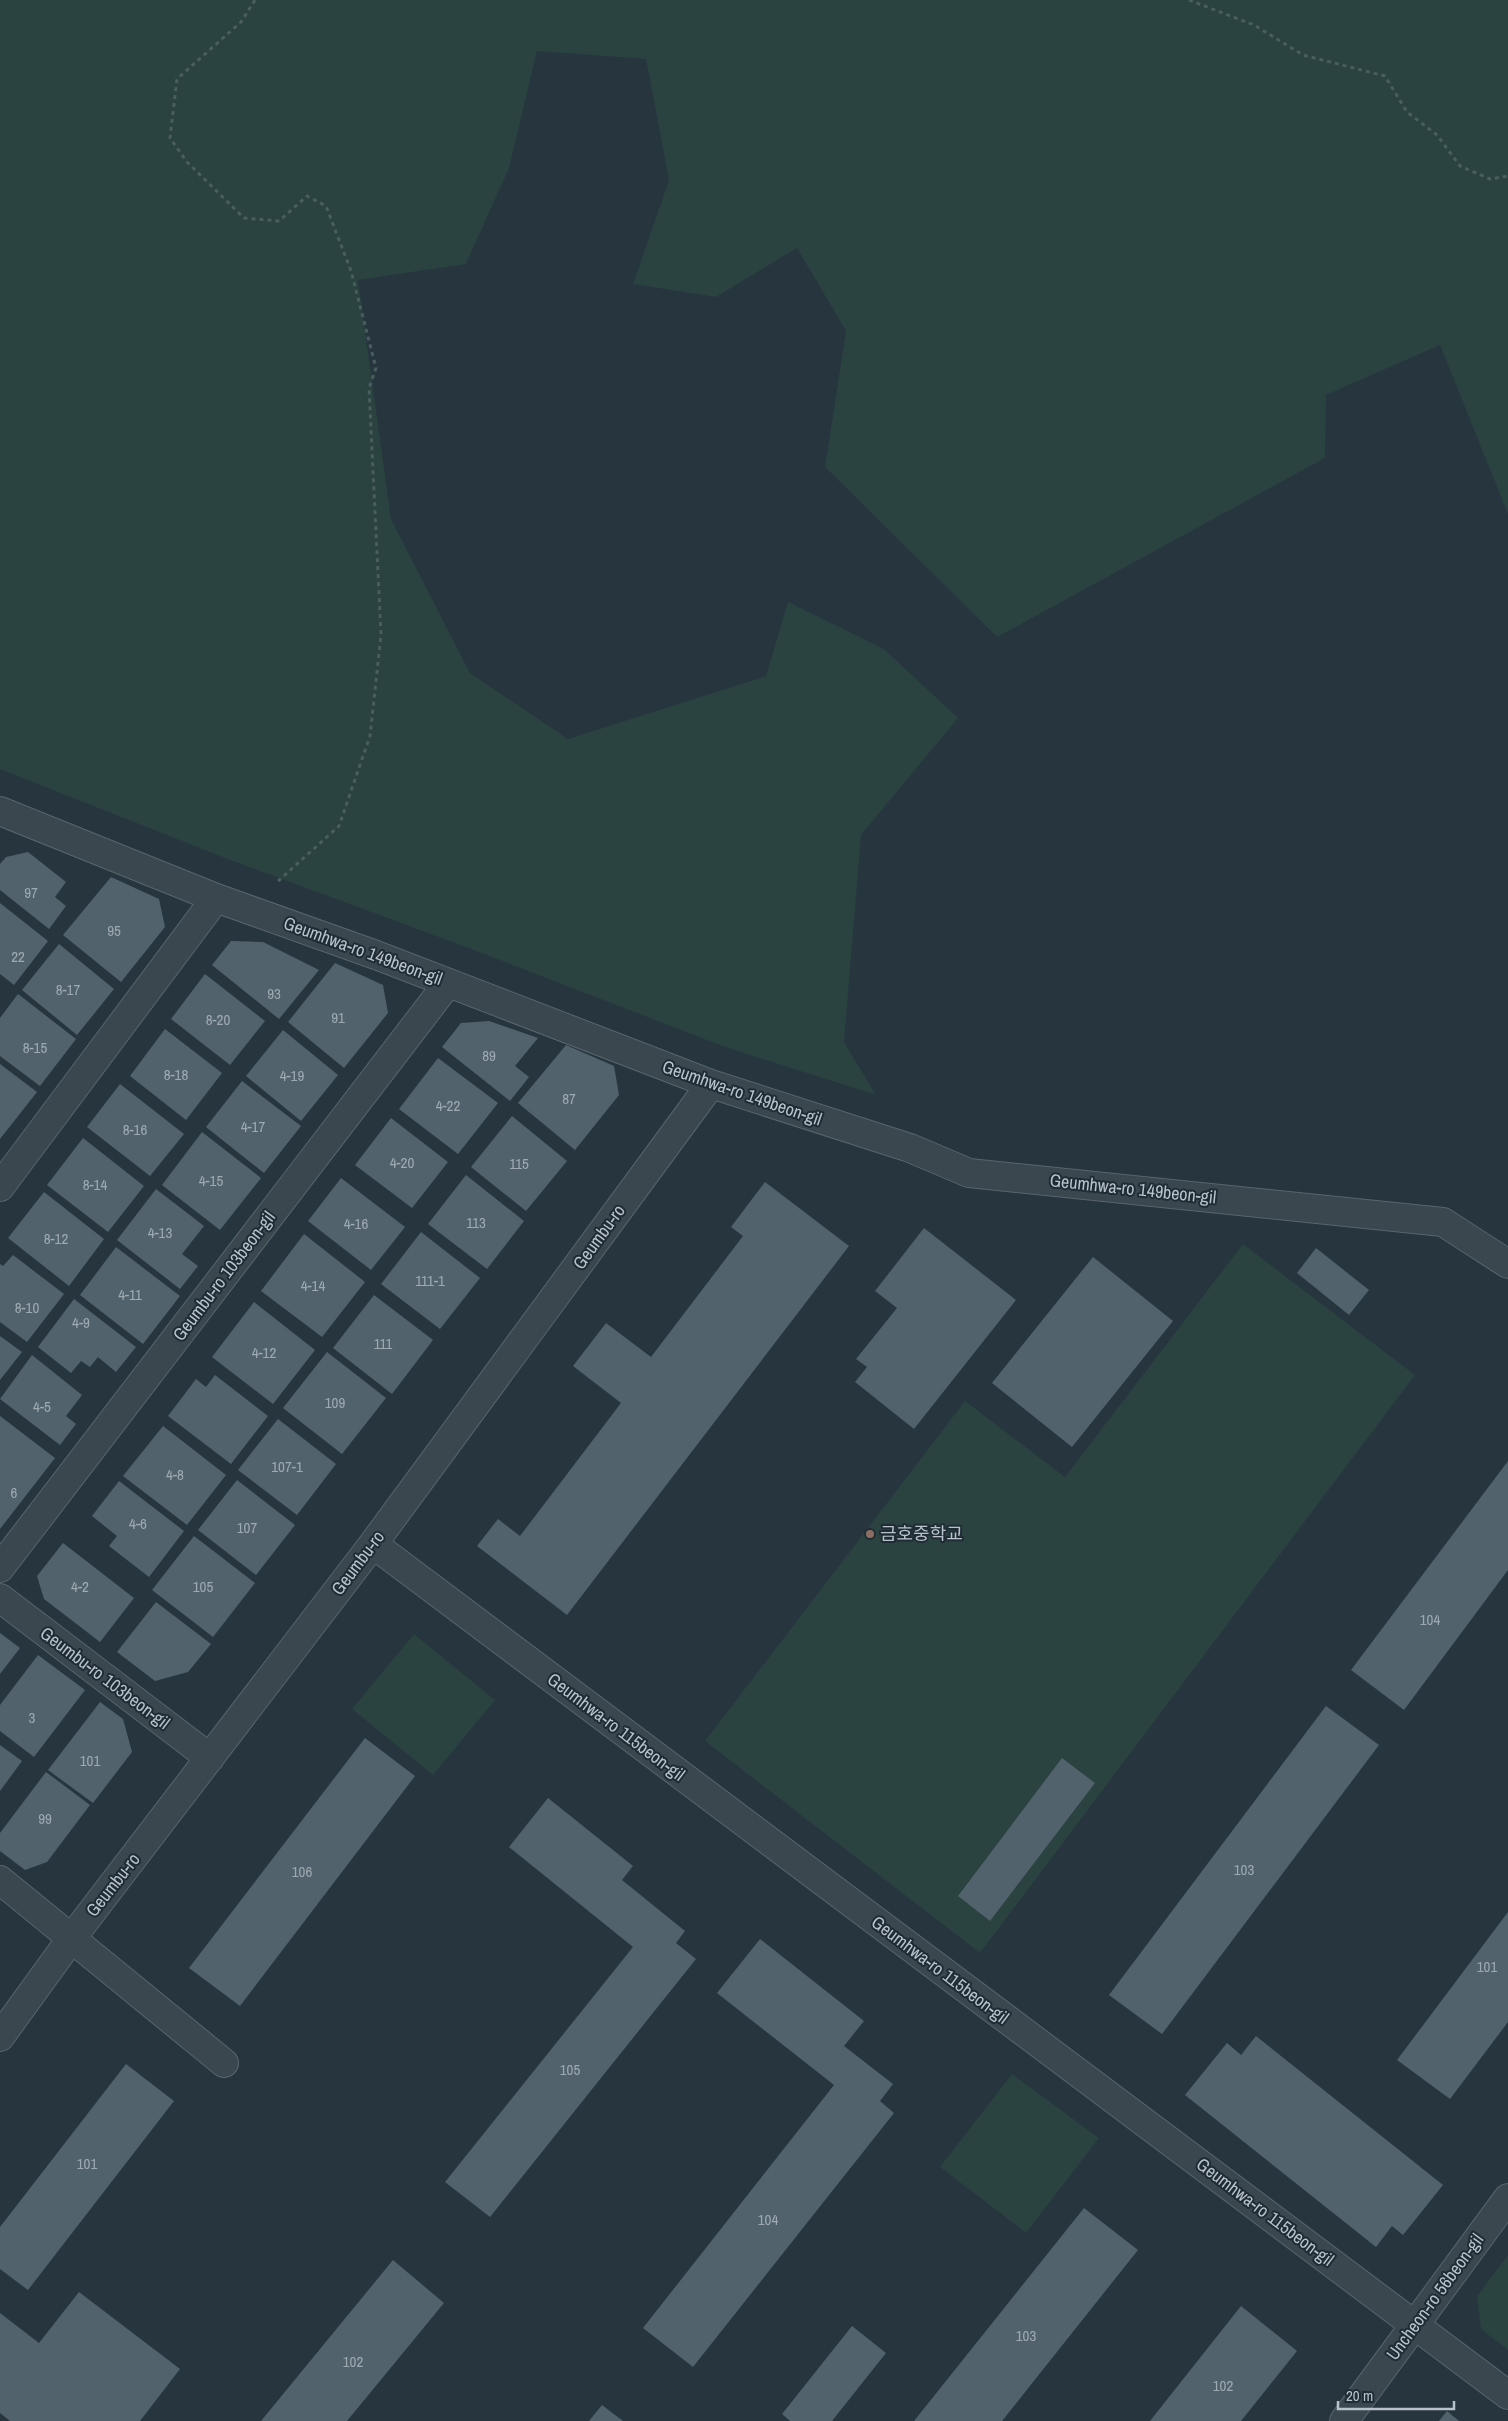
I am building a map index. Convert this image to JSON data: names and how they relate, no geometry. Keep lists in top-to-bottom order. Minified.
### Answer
{"streets":{"street":["Geumhwa-ro 149beon-gil","Geumbu-ro","Geumbu-ro 103beon-gil","Geumhwa-ro 115beon-gil","Uncheon-ro 56beon-gil"]},"crossings":[["Geumhwa-ro 149beon-gil","Geumbu-ro"],["Geumhwa-ro 149beon-gil","Geumbu-ro 103beon-gil"],["Geumbu-ro","Geumbu-ro 103beon-gil"],["Geumbu-ro","Geumhwa-ro 115beon-gil"],["Geumhwa-ro 115beon-gil","Uncheon-ro 56beon-gil"]],"places":["금호중학교"],"house_numbers":["97","95","22","8-17","93","91","8-20","8-15","89","8-18","4-19","87","4-22","4-17","8-16","4-20","115","4-15","8-14","113","4-16","4-13","8-12","111-1","4-14","4-11","8-10","4-9","111","4-12","109","4-5","107-1","4-8","6","4-6","107","4-2","105","104","3","101","99","103","106","101","105","101","104","103","102","102"],"scale_bar":"20 m"}
